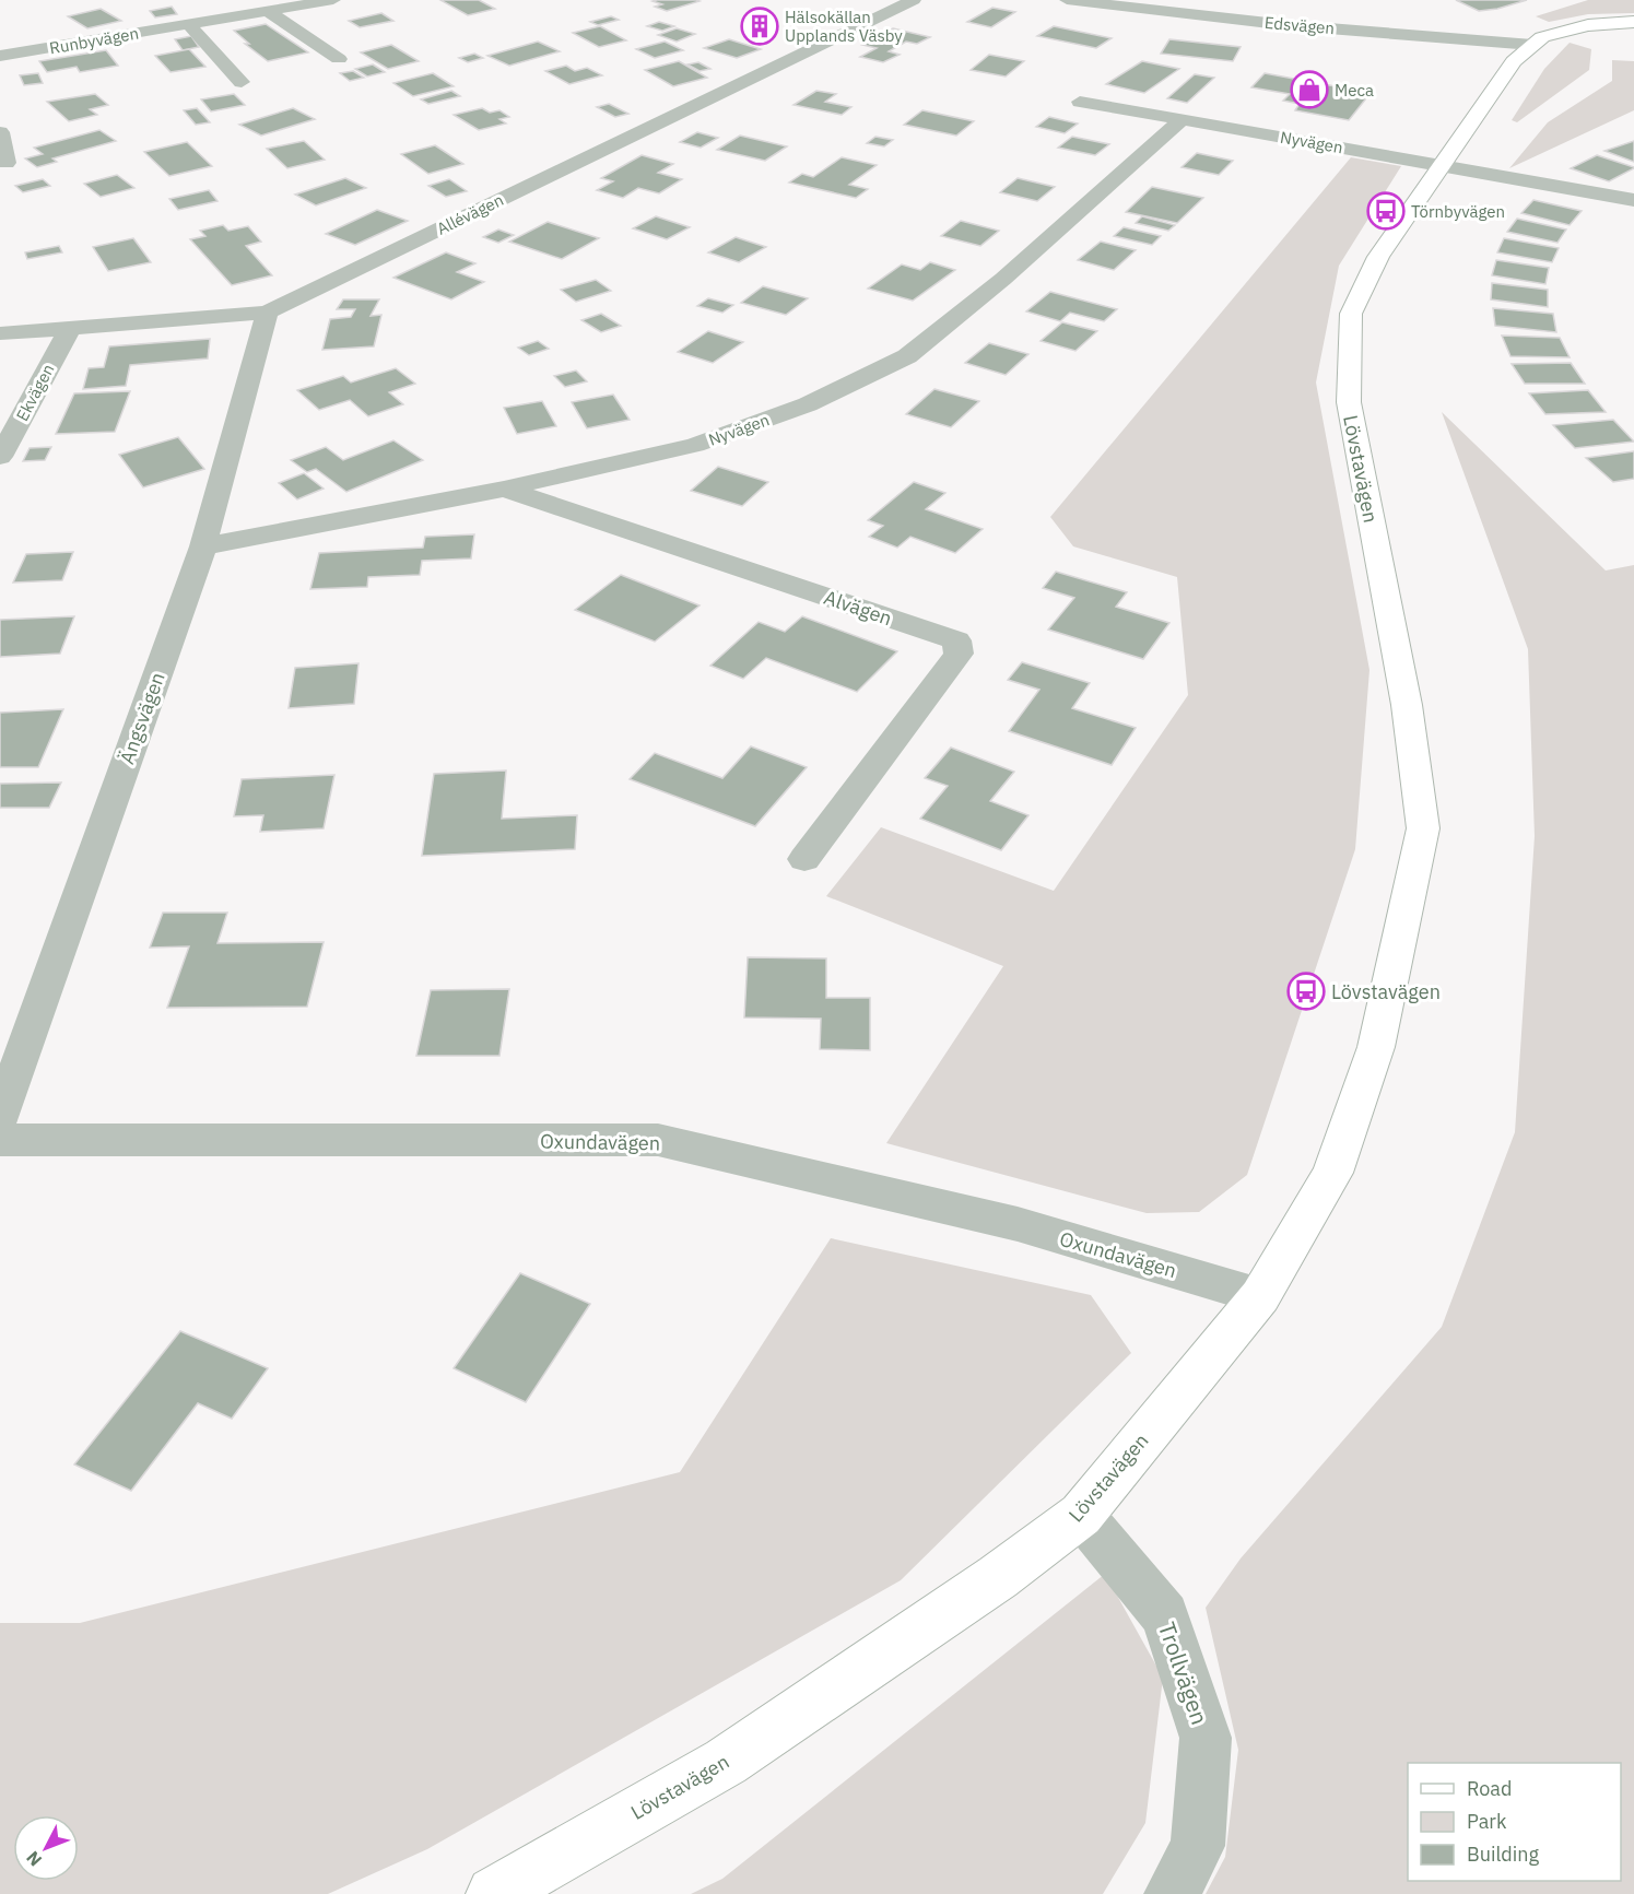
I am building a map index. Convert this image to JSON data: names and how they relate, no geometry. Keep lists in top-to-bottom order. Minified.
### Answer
{"streets":{"street":["Edsvägen","Runbyvägen","Nyvägen","Allévägen","Ekvägen","Lövstavägen","Alvägen","Ängsvägen","Oxundavägen","Trollvägen"]},"crossings":[["Edsvägen","Lövstavägen"],["Nyvägen","Lövstavägen"],["Nyvägen","Alvägen"],["Nyvägen","Ängsvägen"],["Allévägen","Ekvägen"],["Allévägen","Ängsvägen"],["Lövstavägen","Oxundavägen"],["Lövstavägen","Trollvägen"]],"places":{"building":["Hälsokällan Upplands Väsby"],"shop":["Meca"],"bus stop":["Törnbyvägen","Lövstavägen"]},"legend":["Road","Park","Building"],"north":"bottom left"}
